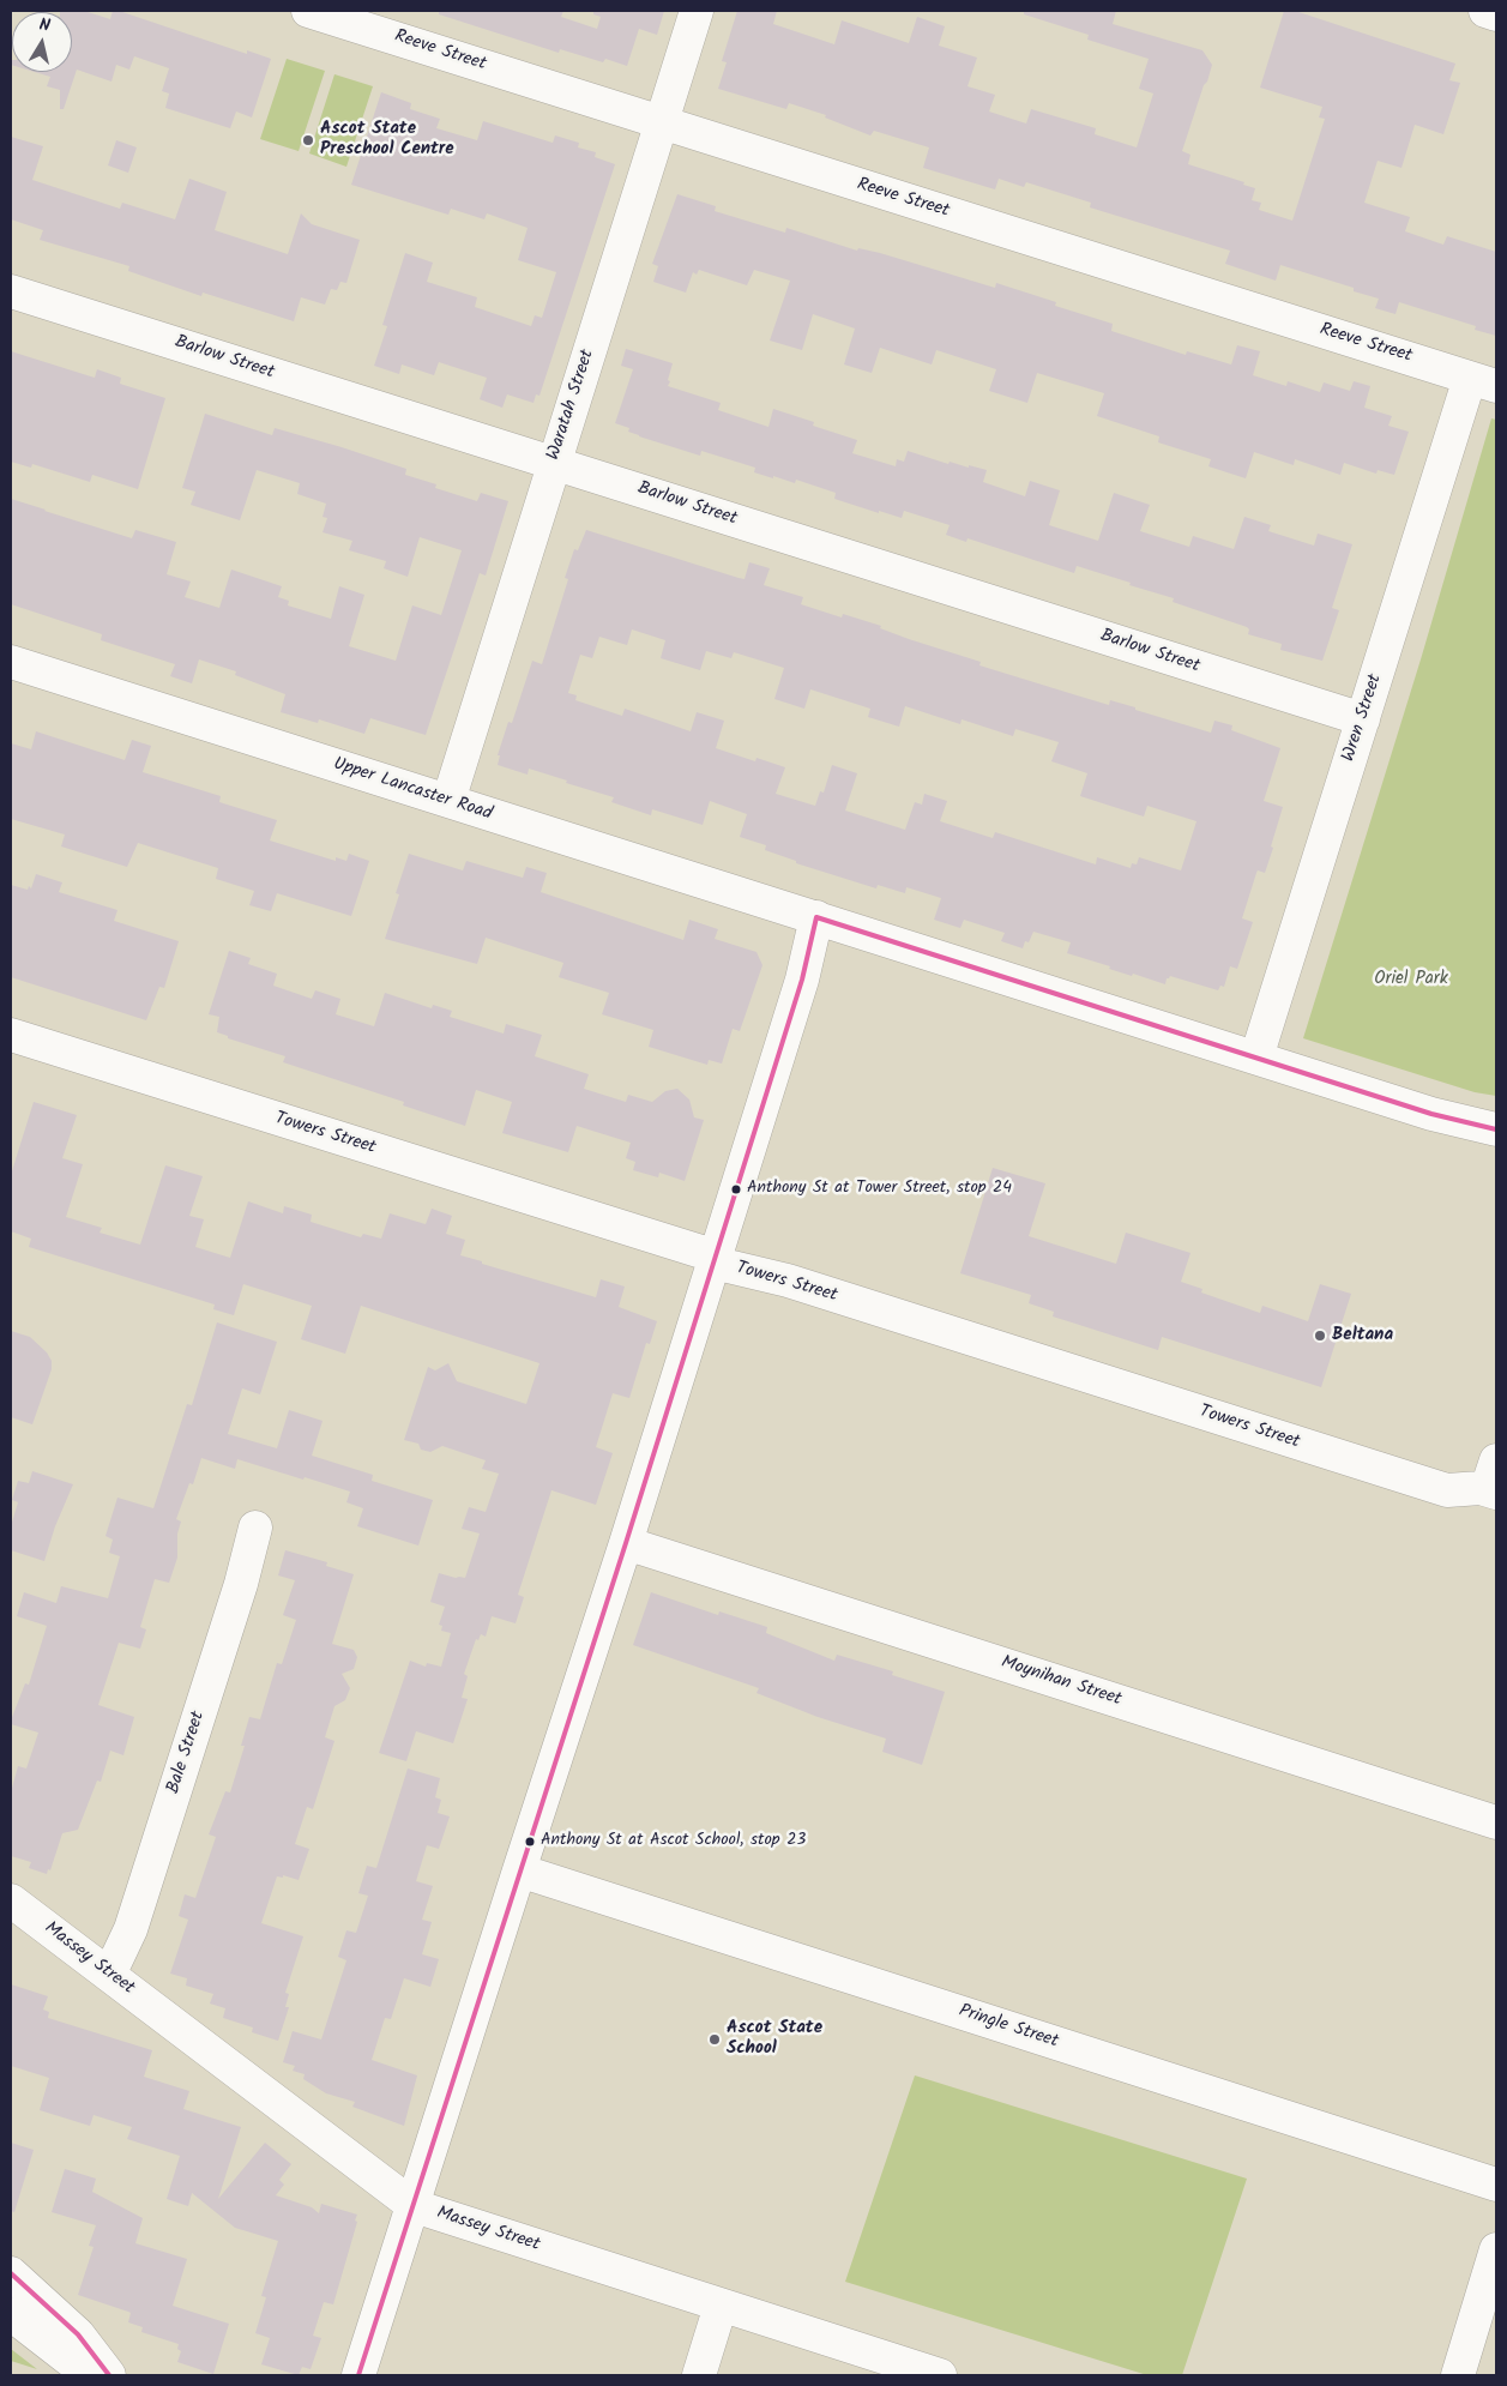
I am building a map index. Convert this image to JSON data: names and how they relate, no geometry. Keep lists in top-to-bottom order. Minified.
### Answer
{"streets":{"street":["Reeve Street","Barlow Street","Waratah Street","Wren Street","Upper Lancaster Road","Towers Street","Moynihan Street","Bale Street","Massey Street","Pringle Street"]},"crossings":[["Reeve Street","Waratah Street"],["Reeve Street","Wren Street"],["Barlow Street","Waratah Street"],["Barlow Street","Wren Street"],["Waratah Street","Upper Lancaster Road"],["Wren Street","Upper Lancaster Road"],["Bale Street","Massey Street"]],"parks":["Oriel Park"],"places":["Ascot State Preschool Centre","Anthony St at Tower Street, stop 24","Beltana","Anthony St at Ascot School, stop 23","Ascot State School"],"north":"top"}
